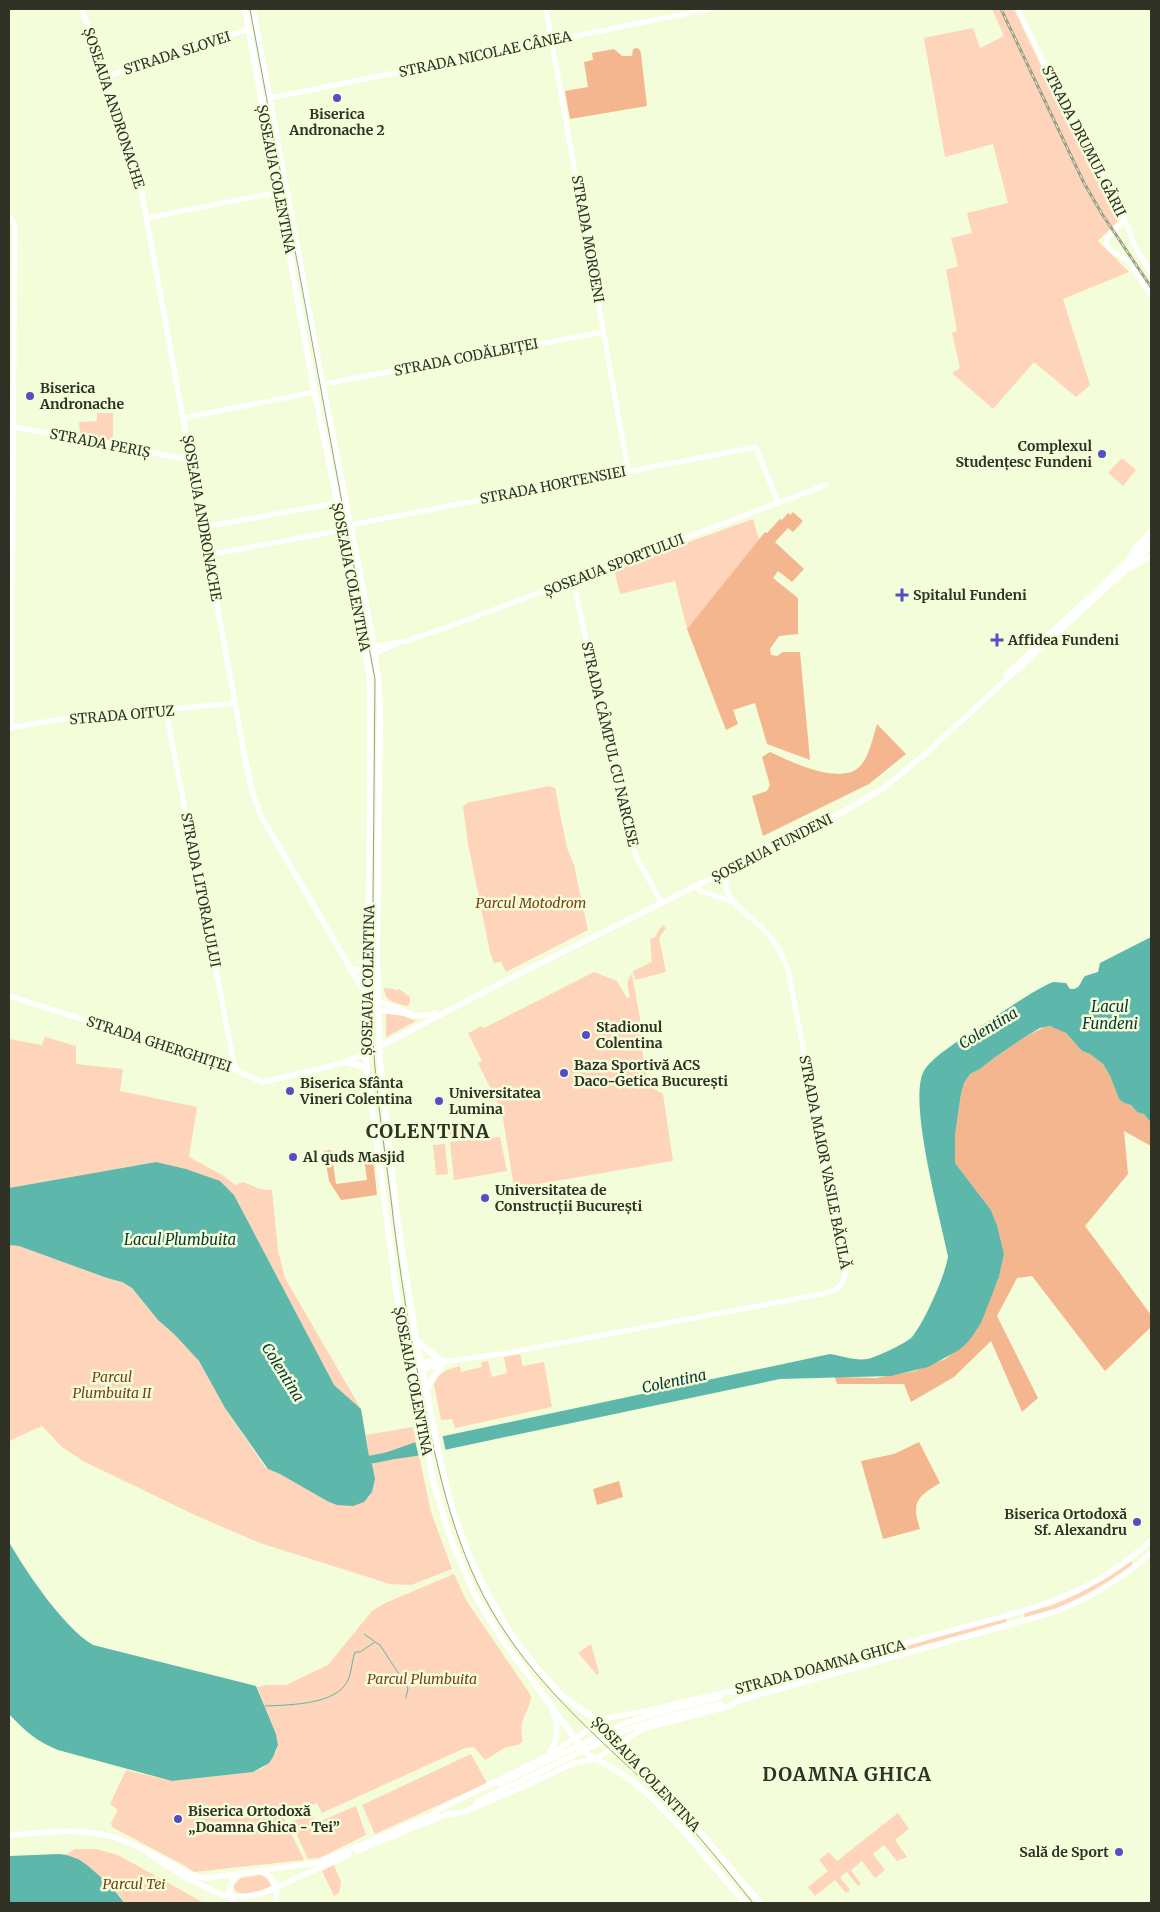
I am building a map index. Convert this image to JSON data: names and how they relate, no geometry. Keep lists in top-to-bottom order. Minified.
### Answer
{"streets":{"main road":["ȘOSEAUA ANDRONACHE","ȘOSEAUA COLENTINA","ȘOSEAUA FUNDENI","STRADA GHERGHIȚEI","STRADA DOAMNA GHICA"],"street":["STRADA SLOVEI","STRADA NICOLAE CÂNEA","STRADA DRUMUL GĂRII","STRADA MOROENI","STRADA CODĂLBIȚEI","STRADA PERIȘ","STRADA HORTENSIEI","ȘOSEAUA SPORTULUI","STRADA OITUZ","STRADA CÂMPUL CU NARCISE","STRADA LITORALULUI","STRADA MAIOR VASILE BĂCILĂ"]},"crossings":[["STRADA SLOVEI","ȘOSEAUA ANDRONACHE"],["STRADA SLOVEI","ȘOSEAUA COLENTINA"],["STRADA NICOLAE CÂNEA","ȘOSEAUA COLENTINA"],["STRADA NICOLAE CÂNEA","STRADA MOROENI"],["ȘOSEAUA ANDRONACHE","ȘOSEAUA COLENTINA"],["ȘOSEAUA ANDRONACHE","STRADA PERIȘ"],["ȘOSEAUA ANDRONACHE","STRADA OITUZ"],["ȘOSEAUA COLENTINA","STRADA HORTENSIEI"],["ȘOSEAUA COLENTINA","ȘOSEAUA SPORTULUI"],["ȘOSEAUA COLENTINA","ȘOSEAUA FUNDENI"],["ȘOSEAUA COLENTINA","STRADA GHERGHIȚEI"],["ȘOSEAUA COLENTINA","STRADA MAIOR VASILE BĂCILĂ"],["ȘOSEAUA COLENTINA","STRADA DOAMNA GHICA"],["STRADA MOROENI","STRADA CODĂLBIȚEI"],["STRADA MOROENI","STRADA HORTENSIEI"],["STRADA HORTENSIEI","ȘOSEAUA SPORTULUI"],["ȘOSEAUA SPORTULUI","STRADA CÂMPUL CU NARCISE"],["STRADA OITUZ","STRADA LITORALULUI"],["STRADA CÂMPUL CU NARCISE","ȘOSEAUA FUNDENI"],["ȘOSEAUA FUNDENI","STRADA GHERGHIȚEI"],["ȘOSEAUA FUNDENI","STRADA MAIOR VASILE BĂCILĂ"],["STRADA LITORALULUI","STRADA GHERGHIȚEI"]],"districts":["COLENTINA","DOAMNA GHICA"],"water":["Lacul Fundeni","Colentina","Lacul Plumbuita"],"parks":["Parcul Motodrom","Parcul Plumbuita II","Parcul Plumbuita","Parcul Tei"],"places":{"other":["Biserica Andronache 2","Biserica Andronache","Complexul Studențesc Fundeni","Stadionul Colentina","Baza Sportivă ACS Daco-Getica București","Biserica Sfânta Vineri Colentina","Universitatea Lumina","Al quds Masjid","Universitatea de Construcții București","Biserica Ortodoxă Sf. Alexandru","Biserica Ortodoxă „Doamna Ghica - Tei”","Sală de Sport"],"health":["Spitalul Fundeni","Affidea Fundeni"]}}
